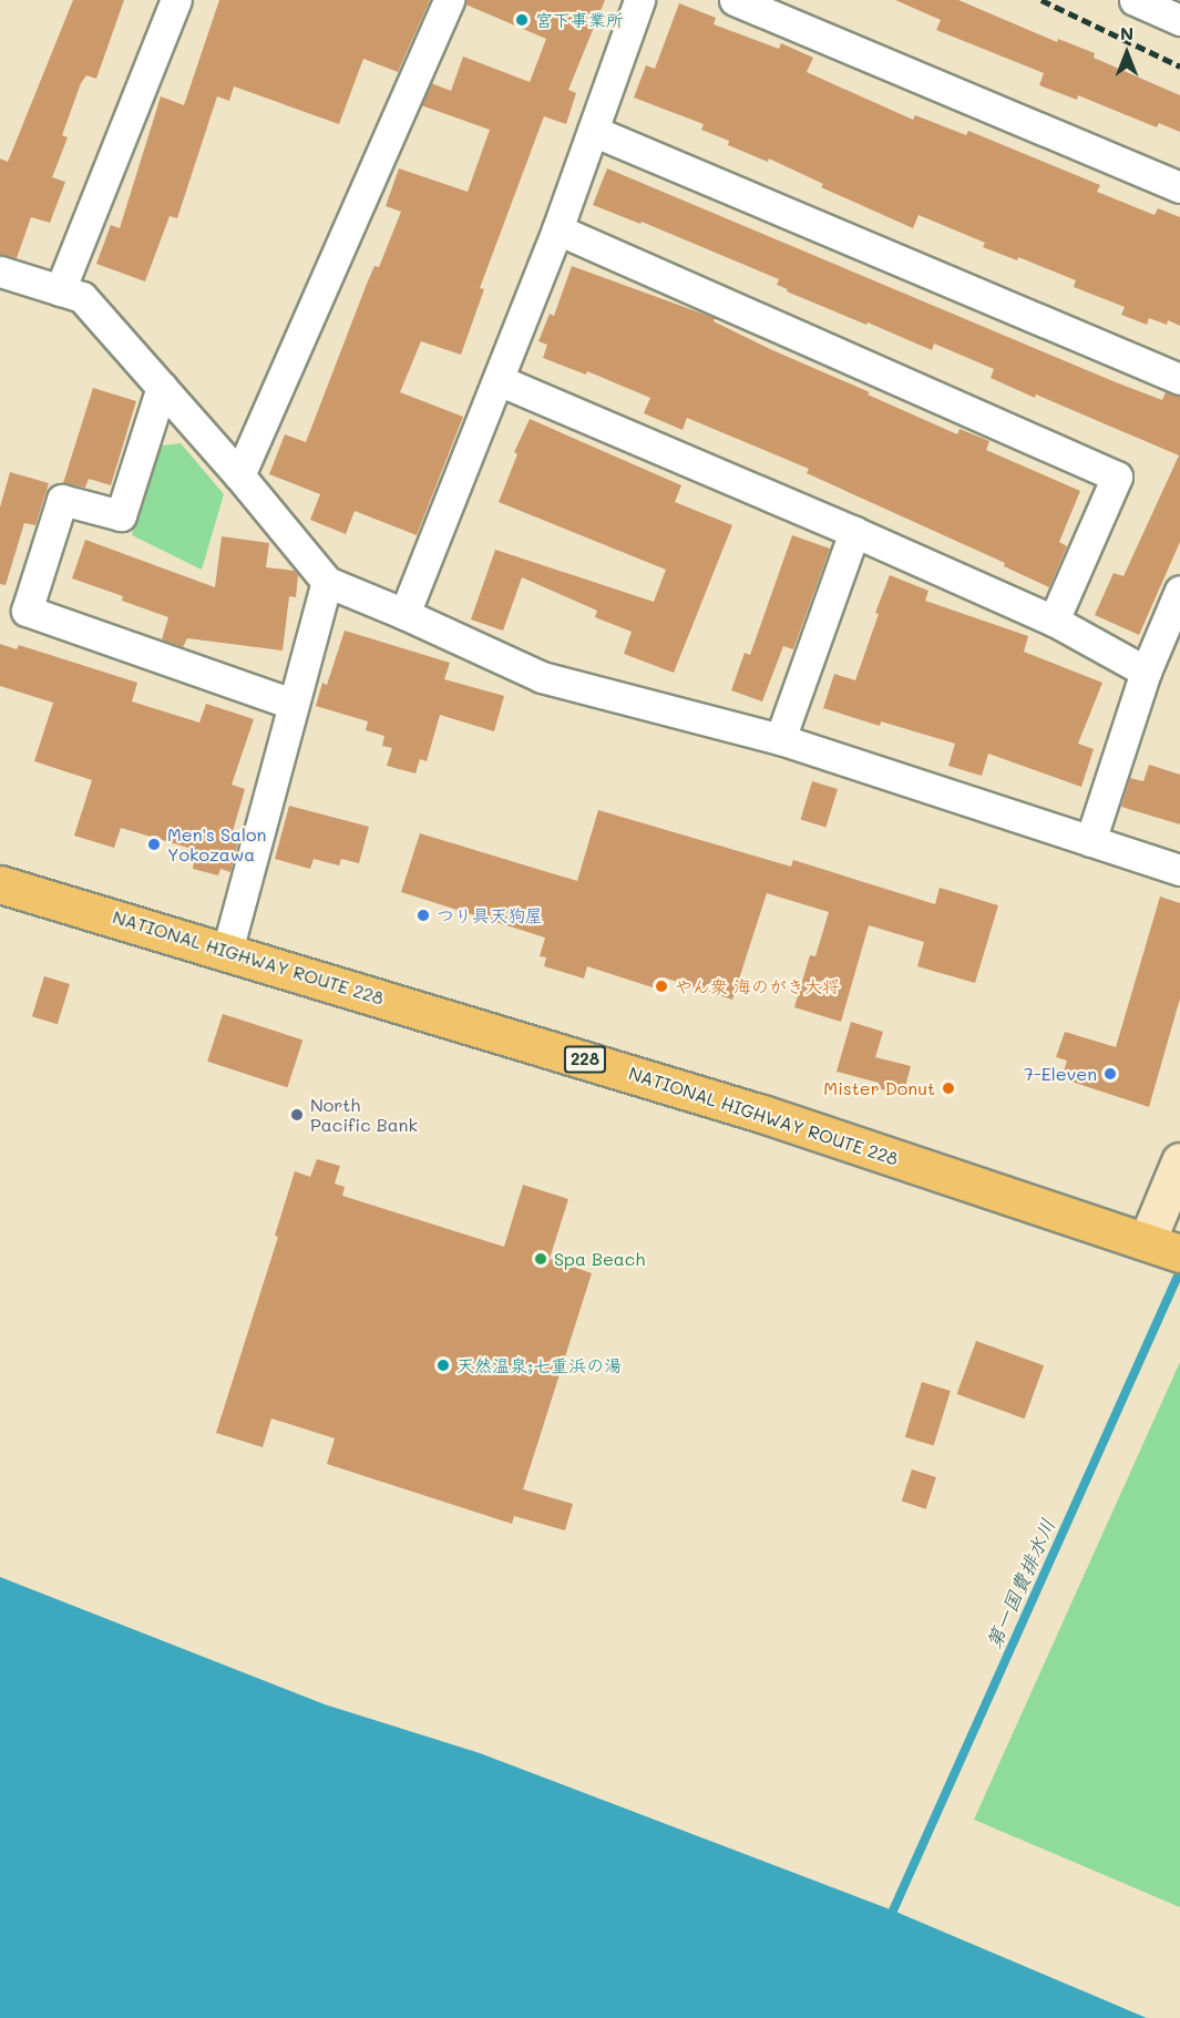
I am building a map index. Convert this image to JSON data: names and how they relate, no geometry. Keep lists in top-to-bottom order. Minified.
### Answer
{"streets":{"highway":["NATIONAL HIGHWAY ROUTE 228","228"]},"water":["第一国費排水川"],"places":["宮下事業所","Men's Salon Yokozawa","つり具天狗屋","やん衆 海のがき大将","7-Eleven","Mister Donut","North Pacific Bank","Spa Beach","天然温泉;七重浜の湯"],"north":"top"}
